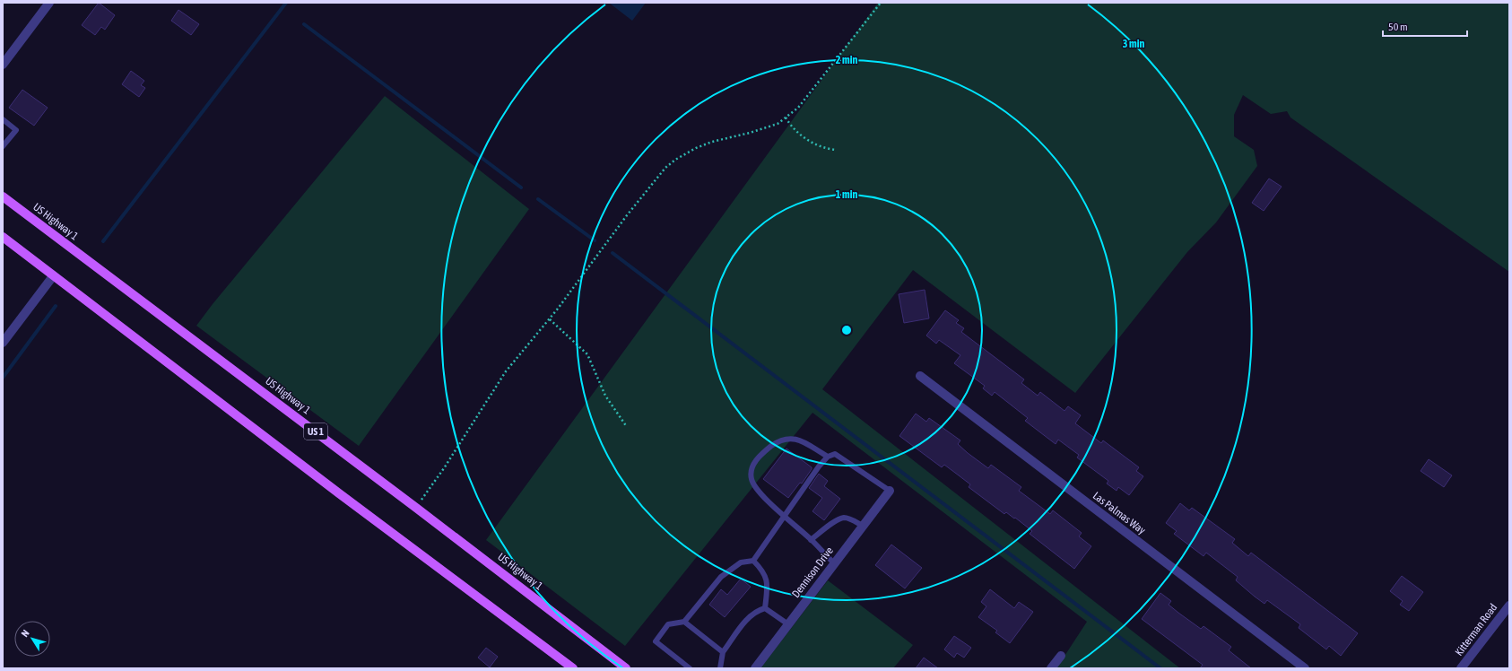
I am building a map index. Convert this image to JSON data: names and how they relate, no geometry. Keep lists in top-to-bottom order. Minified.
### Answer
{"streets":{"main road":["US Highway 1","US 1"],"street":["Las Palmas Way","Dennison Drive","Kitterman Road"]},"scale_bar":"50 m","north":"top left","rings":["3 min","2 min","1 min"]}
